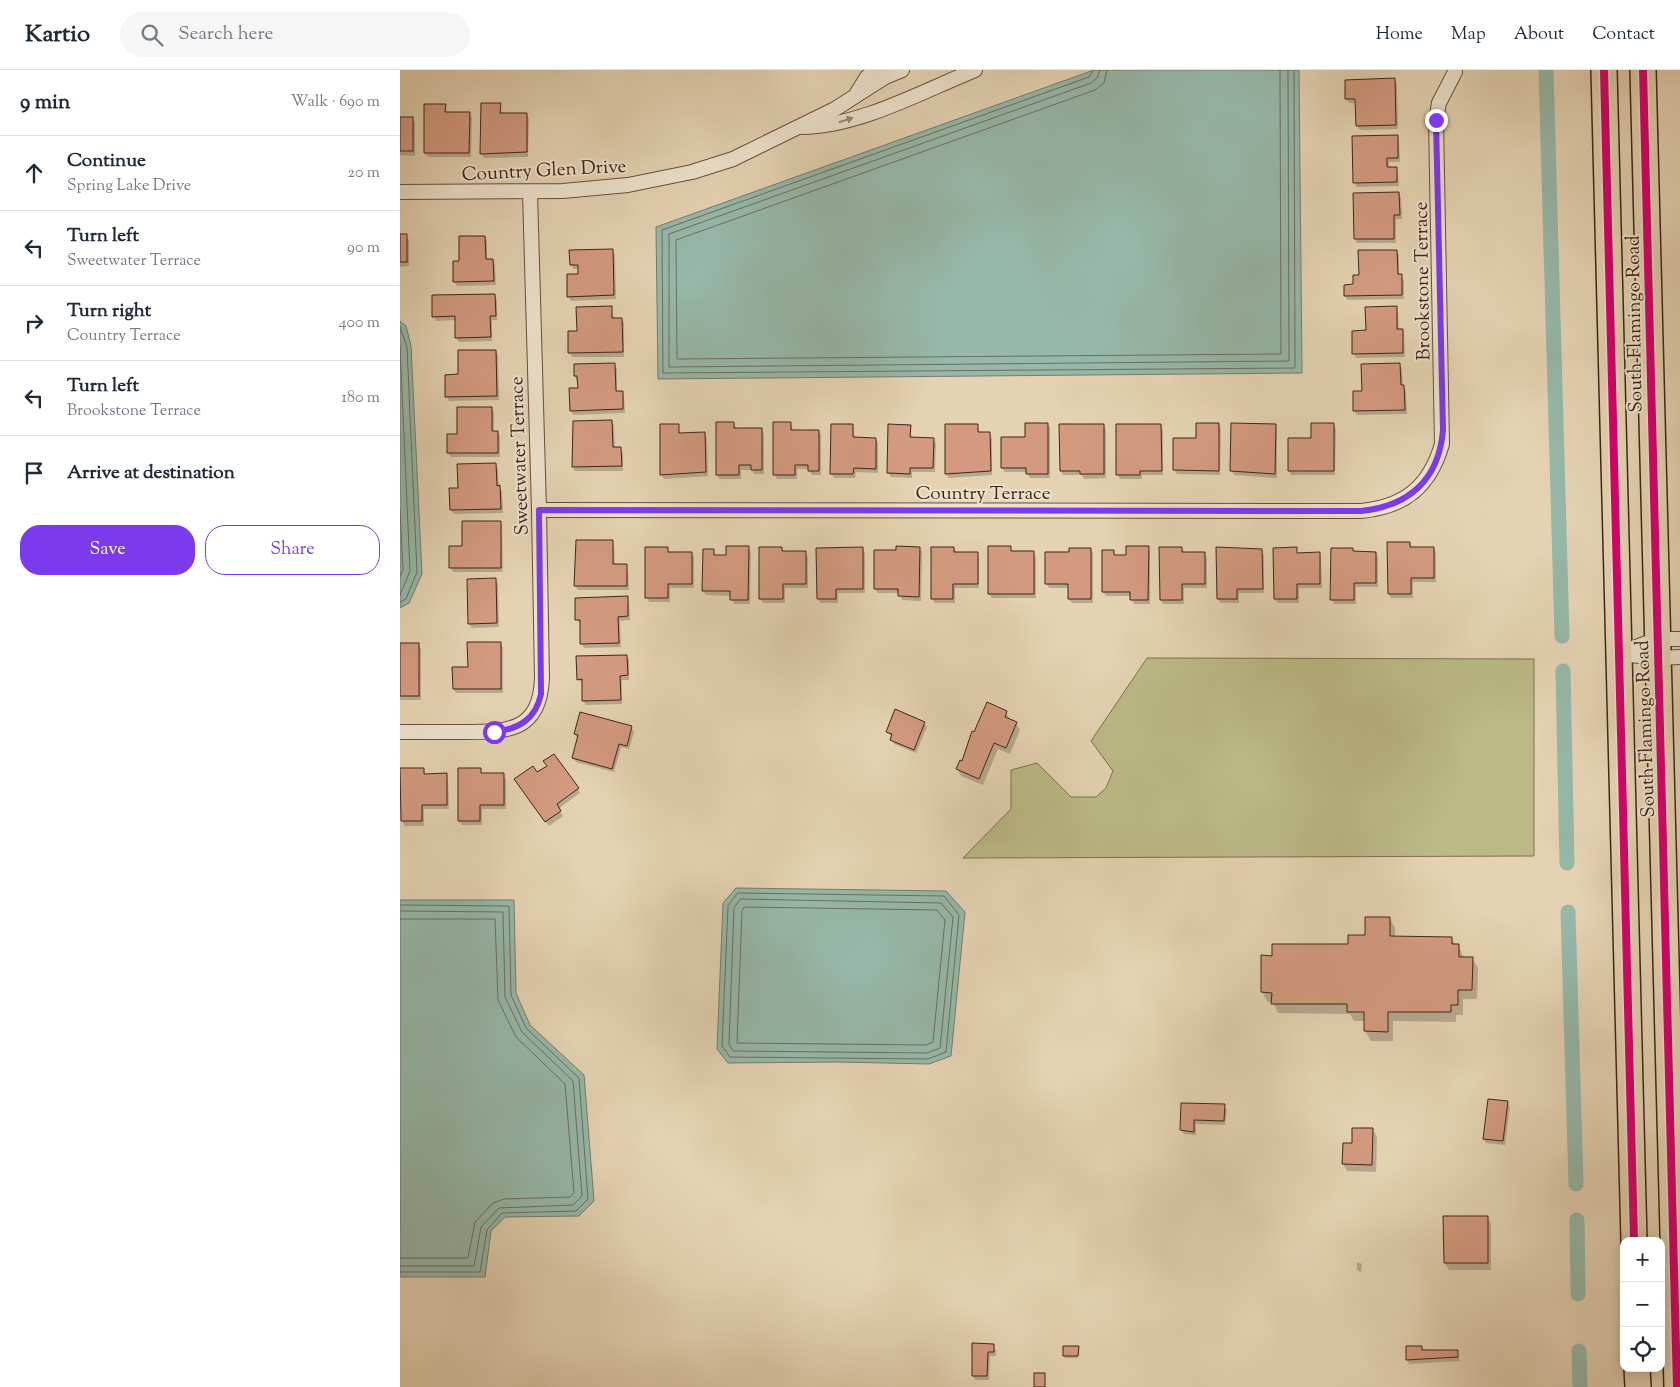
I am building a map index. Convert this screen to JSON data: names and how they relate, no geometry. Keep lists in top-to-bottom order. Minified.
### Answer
{"streets":{"highway":["South Flamingo Road"],"street":["Country Glen Drive","Brookstone Terrace","Sweetwater Terrace","Country Terrace"]},"crossings":[["Country Glen Drive","Sweetwater Terrace"],["Brookstone Terrace","Country Terrace"],["Sweetwater Terrace","Country Terrace"]],"page":{"header":"Kartio","search":"Search here","nav":["Home","Map","About","Contact"],"heading":["9 min","Walk · 690 m"],"list":[["Continue","Spring Lake Drive","20 m"],["Turn left","Sweetwater Terrace","90 m"],["Turn right","Country Terrace","400 m"],["Turn left","Brookstone Terrace","180 m"],"Arrive at destination"],"buttons":["Save","Share"],"map_buttons":["+","−"]}}
